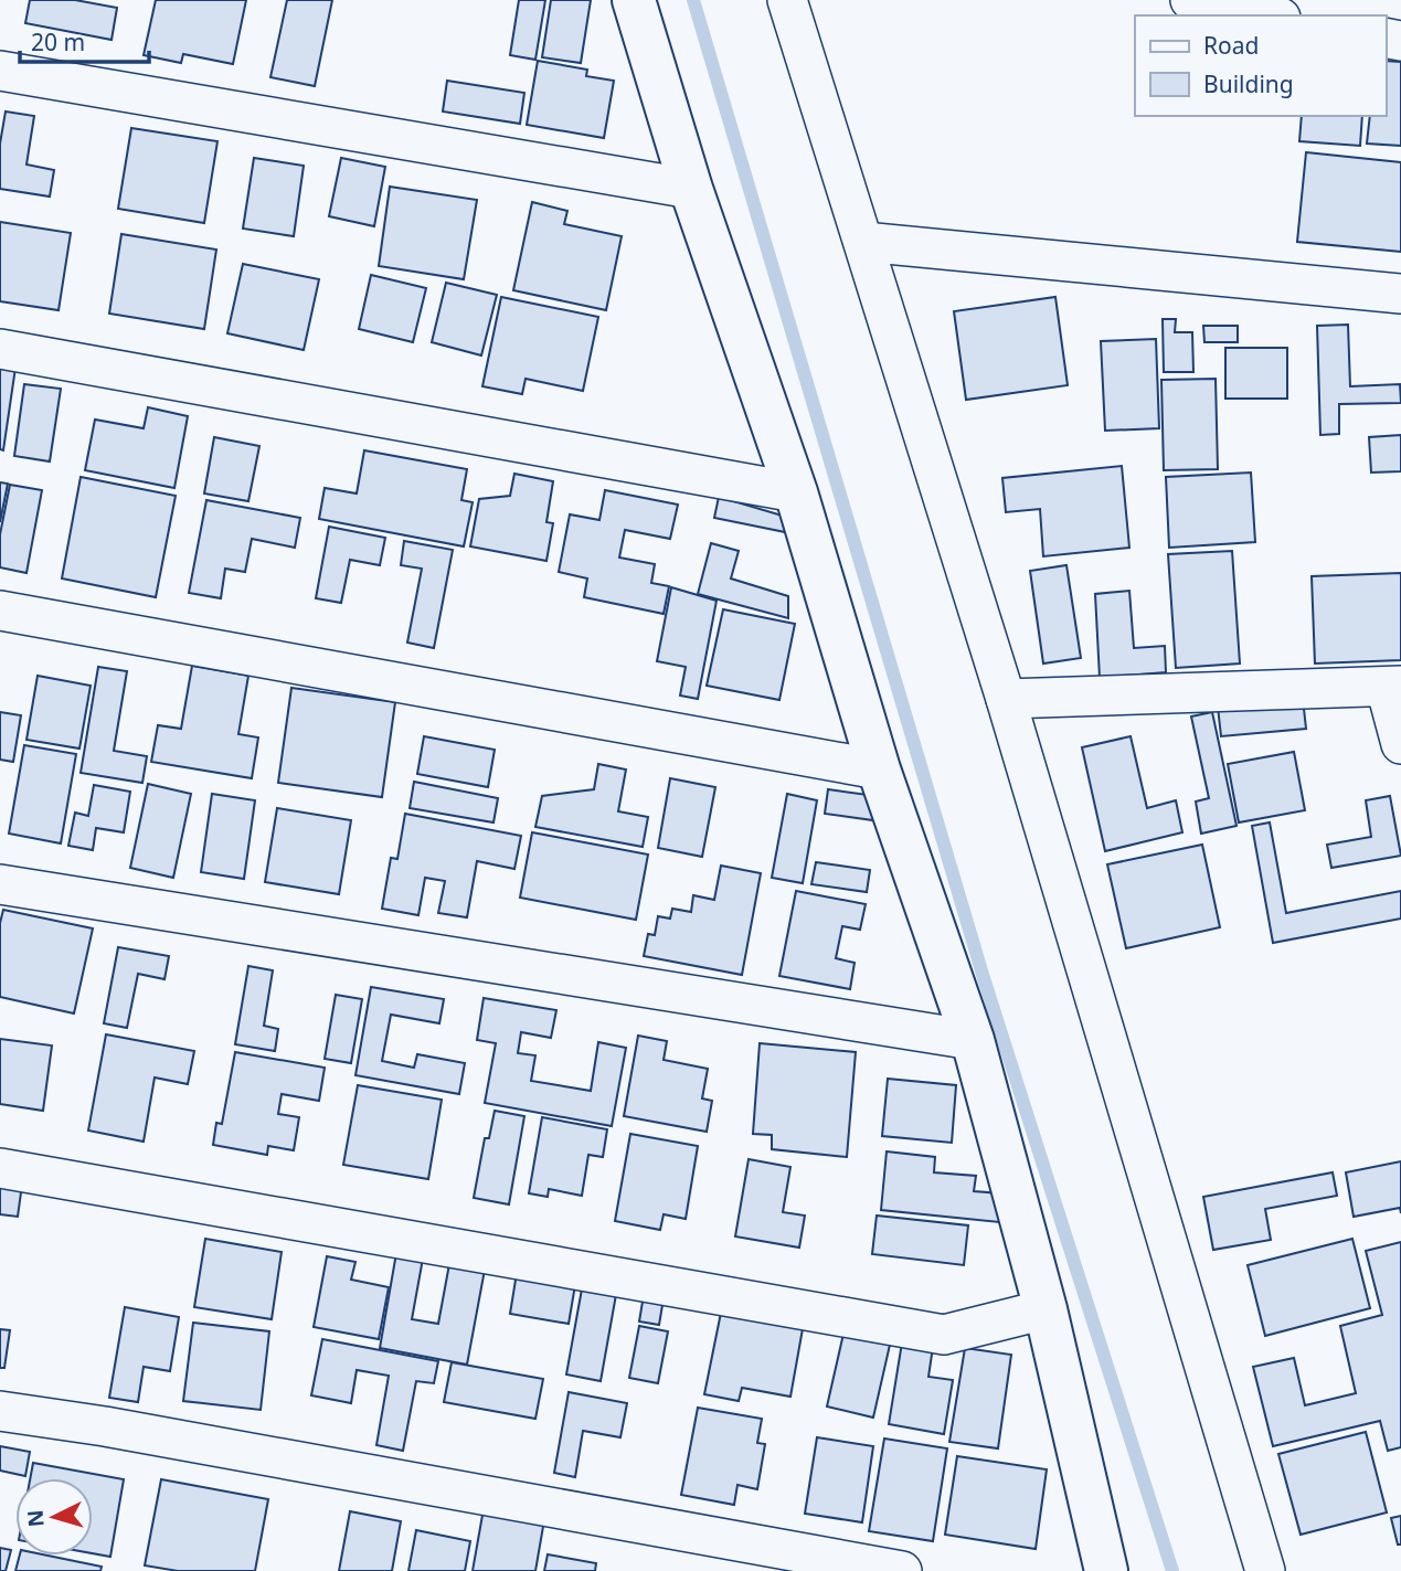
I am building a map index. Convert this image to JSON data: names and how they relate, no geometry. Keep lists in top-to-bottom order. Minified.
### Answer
{"legend":["Road","Building"],"scale_bar":"20 m","north":"left"}
